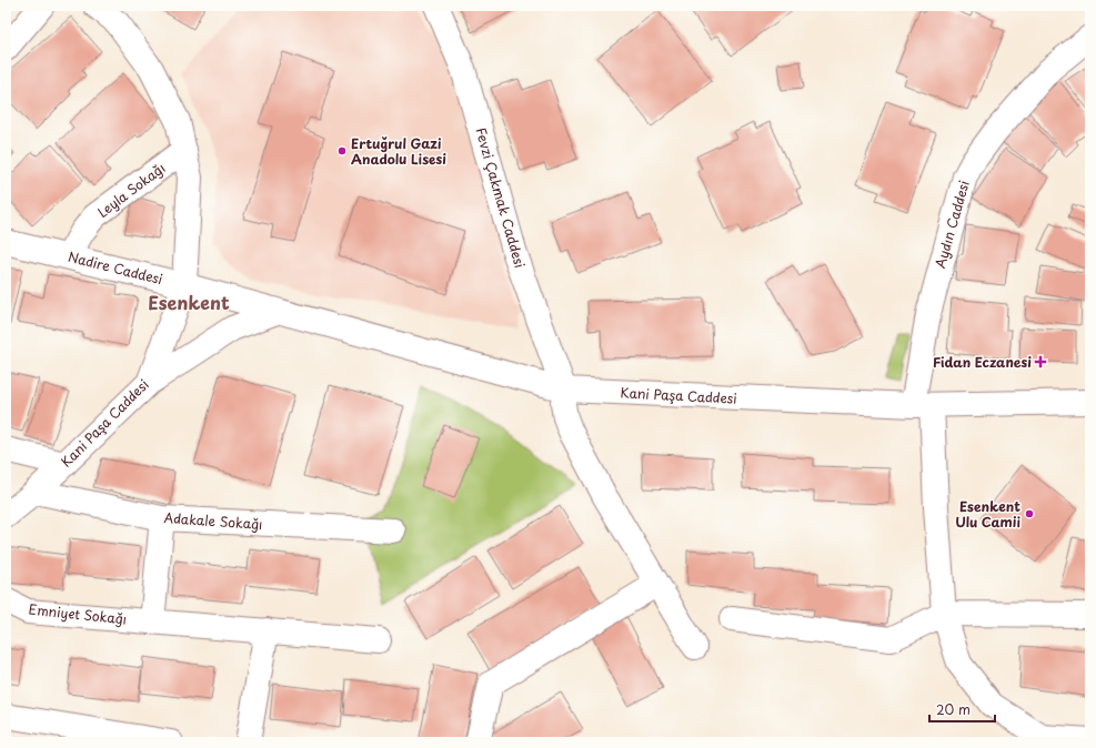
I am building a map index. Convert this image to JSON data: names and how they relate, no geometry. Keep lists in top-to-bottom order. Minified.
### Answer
{"streets":{"street":["Leyla Sokağı","Fevzi Çakmak Caddesi","Aydın Caddesi","Nadire Caddesi","Kani Paşa Caddesi","Adakale Sokağı","Emniyet Sokağı"]},"crossings":[["Leyla Sokağı","Nadire Caddesi"],["Leyla Sokağı","Kani Paşa Caddesi"],["Fevzi Çakmak Caddesi","Kani Paşa Caddesi"],["Aydın Caddesi","Kani Paşa Caddesi"],["Nadire Caddesi","Kani Paşa Caddesi"],["Kani Paşa Caddesi","Adakale Sokağı"]],"districts":["Esenkent"],"places":{"other":["Ertuğrul Gazi Anadolu Lisesi","Esenkent Ulu Camii"],"health":["Fidan Eczanesi"]},"scale_bar":"20 m"}
